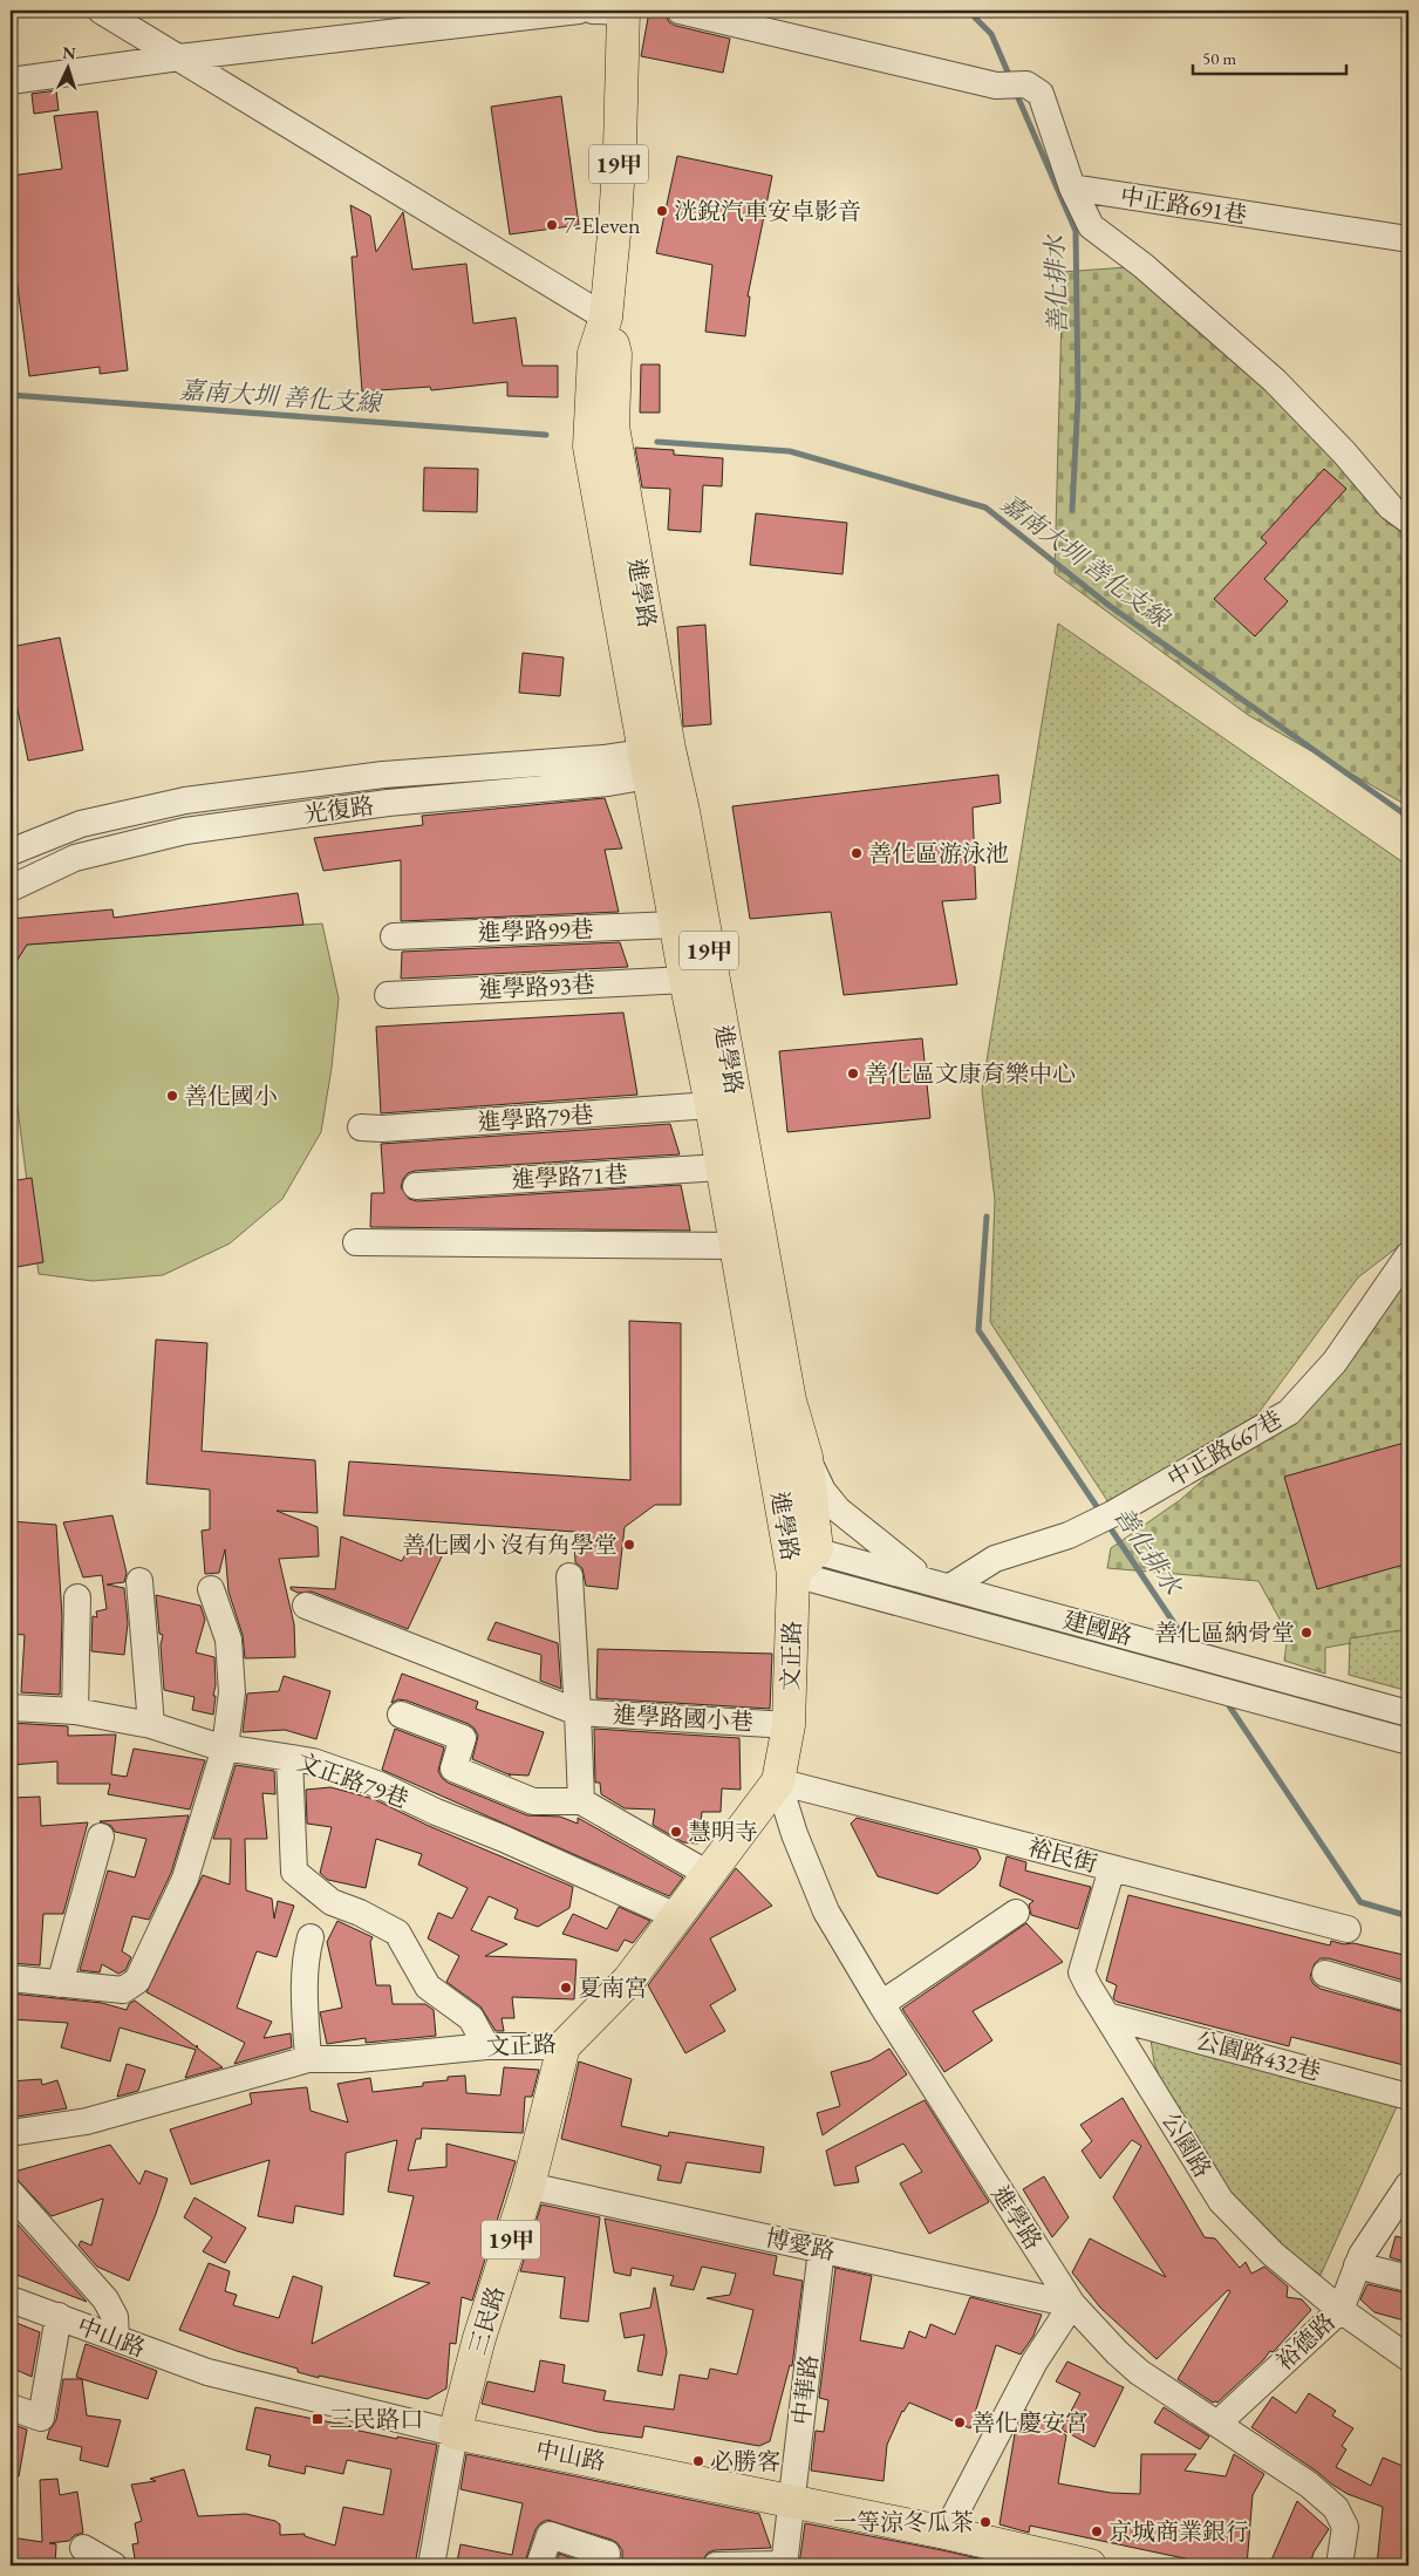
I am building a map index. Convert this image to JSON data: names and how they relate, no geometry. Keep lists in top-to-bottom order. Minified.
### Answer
{"streets":{"main road":["19甲","進學路","文正路","三民路","中山路"],"street":["中正路691巷","光復路","進學路99巷","進學路93巷","進學路79巷","進學路71巷","中正路667巷","建國路","進學路國小巷","文正路79巷","裕民街","公園路432巷","公園路","博愛路","裕德路","中華路"]},"crossings":[["19甲","進學路"],["進學路","光復路"],["進學路","進學路99巷"],["進學路","進學路93巷"],["進學路","進學路79巷"],["進學路","進學路71巷"],["進學路","建國路"],["進學路","文正路"],["進學路","裕民街"],["進學路","博愛路"],["進學路","裕德路"],["中正路667巷","建國路"],["建國路","文正路"],["文正路","進學路國小巷"],["文正路","文正路79巷"],["文正路","裕民街"],["文正路","三民路"],["裕民街","公園路"],["公園路432巷","公園路"],["公園路","裕德路"],["博愛路","三民路"],["博愛路","中華路"],["三民路","中山路"],["中山路","中華路"]],"water":["善化排水","嘉南大圳 善化支線"],"places":{"other":["洸銳汽車安卓影音","7-Eleven","善化區游泳池","善化區文康育樂中心","善化國小","善化國小 沒有角學堂","善化區納骨堂","慧明寺","夏南宮","善化慶安宮","必勝客","一等涼冬瓜茶","京城商業銀行"],"transit":["三民路口"]},"scale_bar":"50 m","north":"top"}
